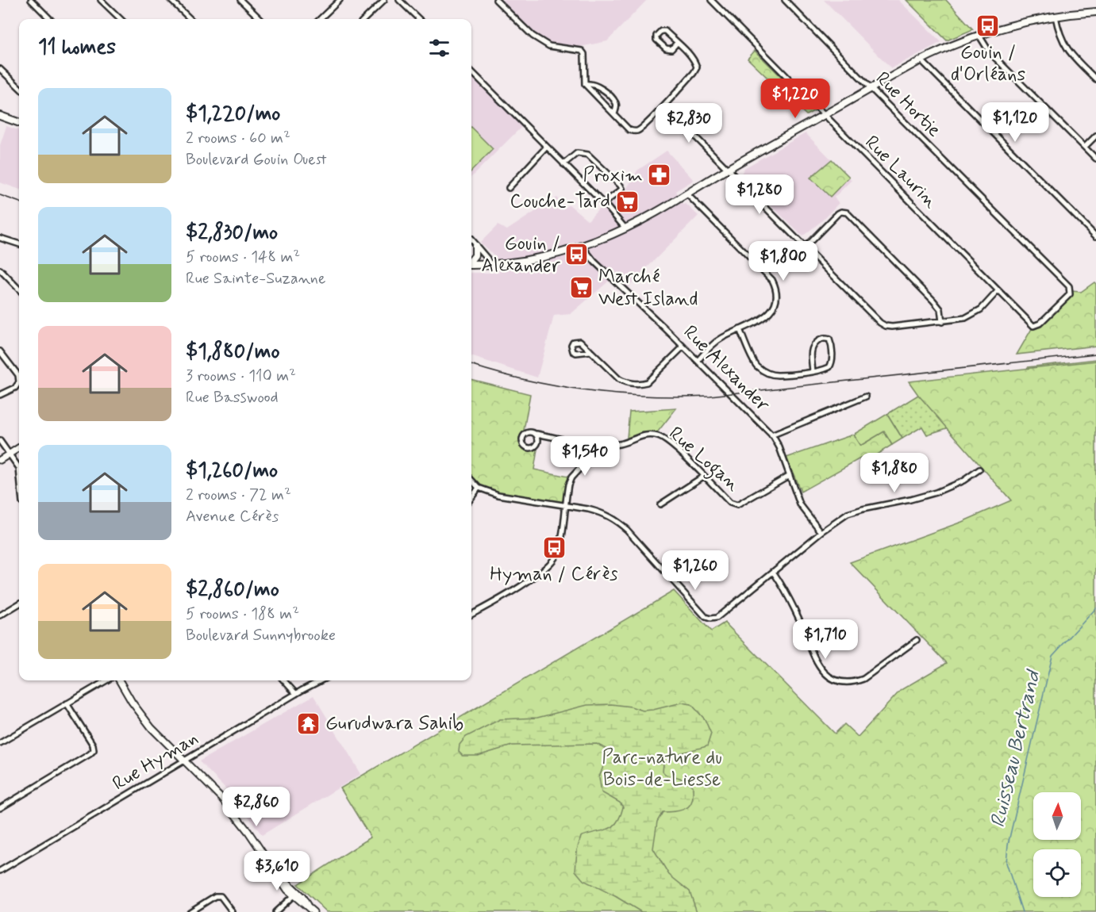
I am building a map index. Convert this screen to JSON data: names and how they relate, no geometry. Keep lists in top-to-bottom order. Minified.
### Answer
{"streets":{"street":["Rue Hortie","Rue Laurin","Rue Alexander","Rue Logan","Rue Hyman"]},"crossings":[["Rue Hortie","Rue Laurin"],["Rue Alexander","Rue Logan"]],"water":["Ruisseau Bertrand"],"parks":["Parc-nature du Bois-de-Liesse"],"places":{"bus stop":["Gouin / d'Orléans","Gouin / Alexander","Hyman / Cérès"],"pharmacy":["Proxim"],"supermarket":["Couche-Tard","Marché West Island"],"temple":["Gurudwara Sahib"]},"north":"top","page":{"heading":"11 homes","list":[{"name":"$1,220/mo","note":"2 rooms · 60 m² · Boulevard Gouin Ouest"},{"name":"$2,830/mo","note":"5 rooms · 148 m² · Rue Sainte-Suzanne"},{"name":"$1,880/mo","note":"3 rooms · 110 m² · Rue Basswood"},{"name":"$1,260/mo","note":"2 rooms · 72 m² · Avenue Cérès"},{"name":"$2,860/mo","note":"5 rooms · 188 m² · Boulevard Sunnybrooke"}],"price":["$1,220","$1,120","$2,830","$1,280","$1,800","$1,540","$1,880","$1,260","$1,710","$2,860","$3,610"]}}
